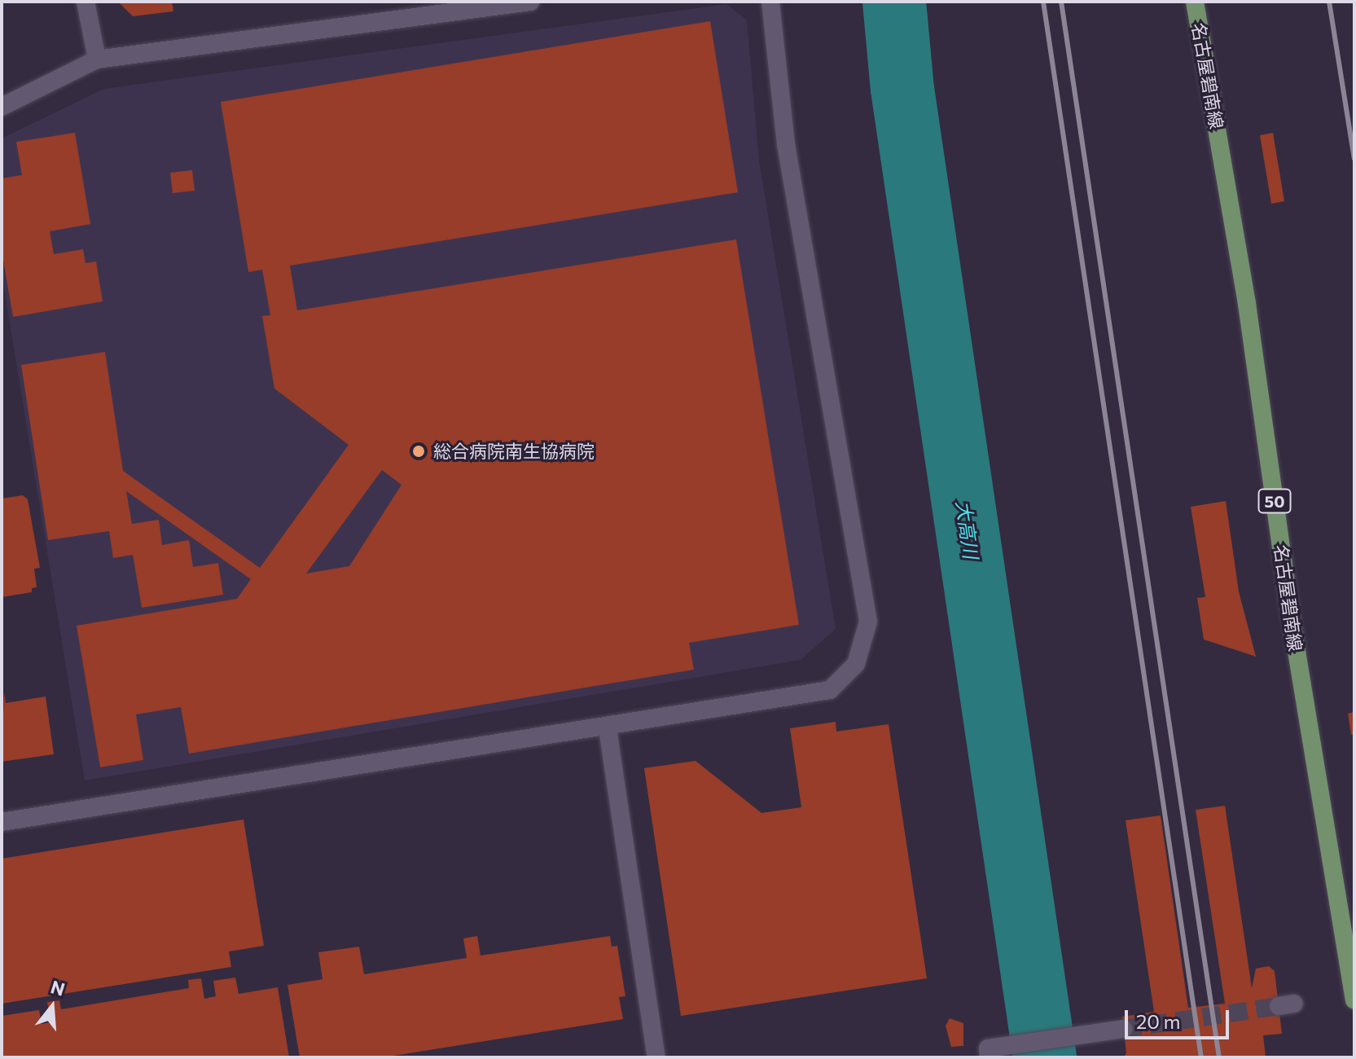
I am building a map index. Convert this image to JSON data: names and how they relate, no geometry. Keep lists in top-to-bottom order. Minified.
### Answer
{"streets":{"main road":["名古屋碧南線","50"]},"water":["大高川"],"places":["総合病院南生協病院"],"scale_bar":"20 m","north":"top"}
